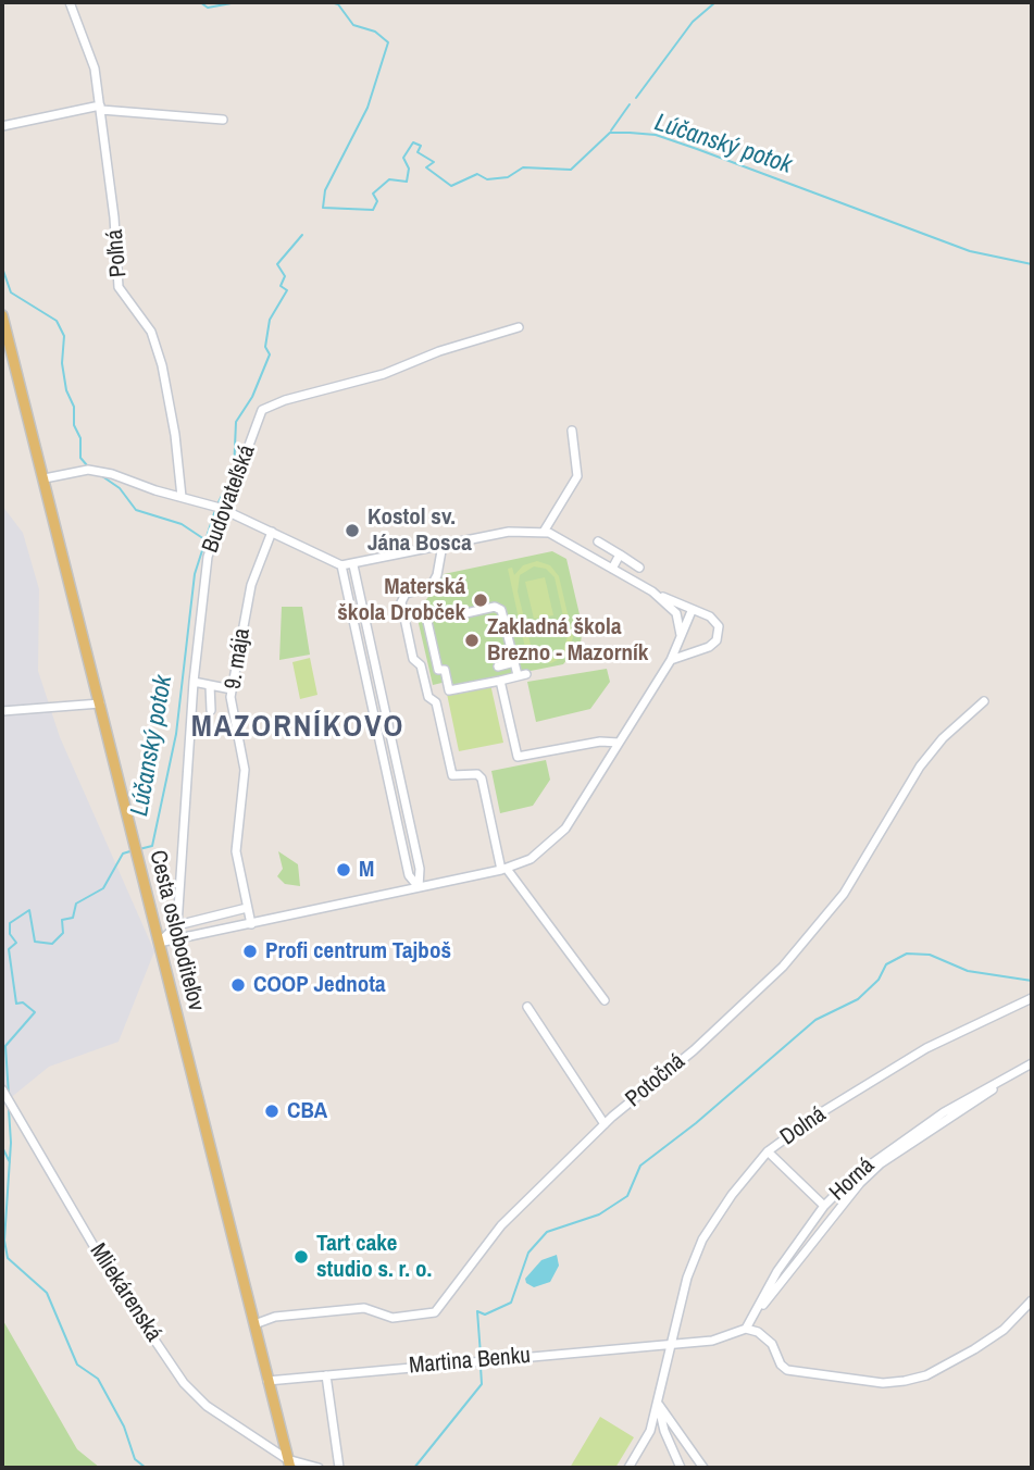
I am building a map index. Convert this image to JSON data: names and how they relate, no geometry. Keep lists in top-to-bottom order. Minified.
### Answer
{"streets":{"main road":["Cesta osloboditeľov"],"street":["Poľná","Budovateľská","9. mája","Potočná","Dolná","Horná","Mliekárenská","Martina Benku"]},"crossings":[["Cesta osloboditeľov","Potočná"],["Cesta osloboditeľov","Mliekárenská"],["Cesta osloboditeľov","Martina Benku"],["Dolná","Martina Benku"]],"districts":["MAZORNÍKOVO"],"water":["Lúčanský potok"],"places":["Kostol sv. Jána Bosca","Materská škola Drobček","Zakladná škola Brezno - Mazorník","M","Profi centrum Tajboš","COOP Jednota","CBA","Tart cake studio s. r. o."]}
